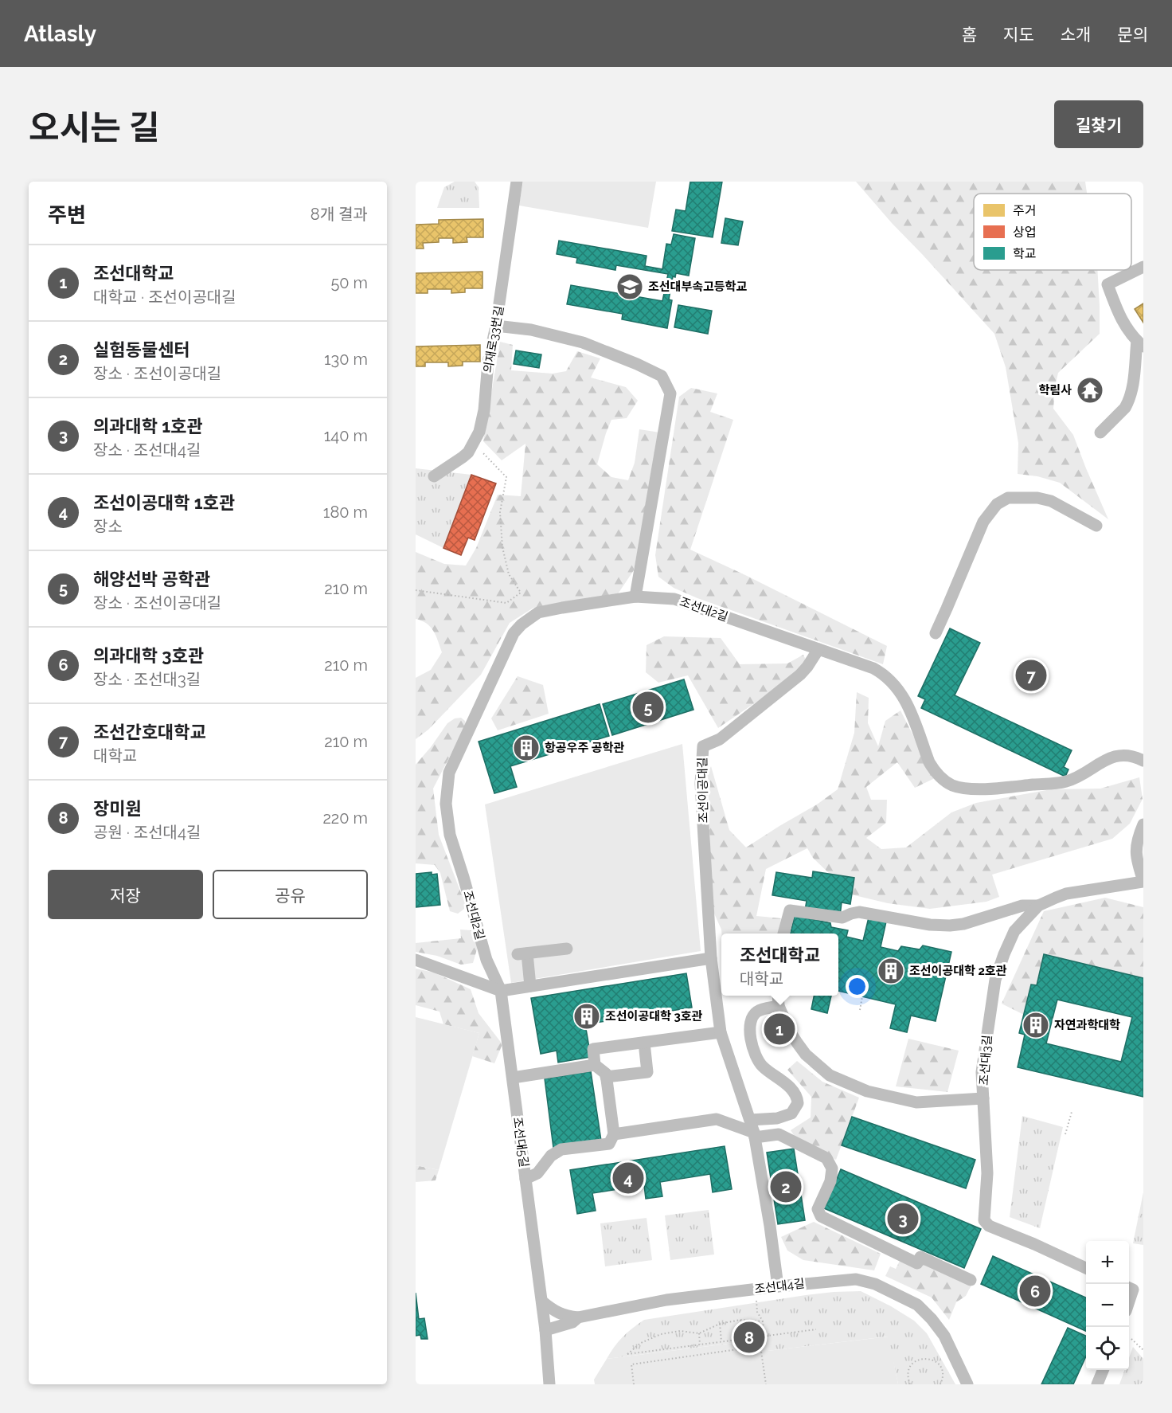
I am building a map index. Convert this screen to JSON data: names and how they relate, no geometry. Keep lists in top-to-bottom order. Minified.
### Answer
{"streets":{"street":["의재로33번길","조선대2길","조선이공대길","조선대3길","조선대5길","조선대4길"]},"crossings":[["조선대2길","조선이공대길"],["조선대2길","조선대5길"],["조선이공대길","조선대4길"],["조선대5길","조선대4길"]],"places":{"school or university":["조선대부속고등학교"],"temple":["학림사"],"building":["항공우주 공학관","조선이공대학 2호관","조선이공대학 3호관","자연과학대학"]},"legend":["주거","상업","학교"],"page":{"header":"Atlasly","nav":["홈","지도","소개","문의"],"title":"오시는 길","buttons":["길찾기",["저장","공유"]],"heading":["주변","8개 결과"],"list":[{"mark":"1","name":"조선대학교","note":"대학교 · 조선이공대길","value":"50 m"},{"mark":"2","name":"실험동물센터","note":"장소 · 조선이공대길","value":"130 m"},{"mark":"3","name":"의과대학 1호관","note":"장소 · 조선대4길","value":"140 m"},{"mark":"4","name":"조선이공대학 1호관","note":"장소","value":"180 m"},{"mark":"5","name":"해양선박 공학관","note":"장소 · 조선이공대길","value":"210 m"},{"mark":"6","name":"의과대학 3호관","note":"장소 · 조선대3길","value":"210 m"},{"mark":"7","name":"조선간호대학교","note":"대학교","value":"210 m"},{"mark":"8","name":"장미원","note":"공원 · 조선대4길","value":"220 m"}],"pins":["7","5","1","4","2","3","6","8"],"popup":["조선대학교","대학교"],"map_buttons":["+","−"]}}
